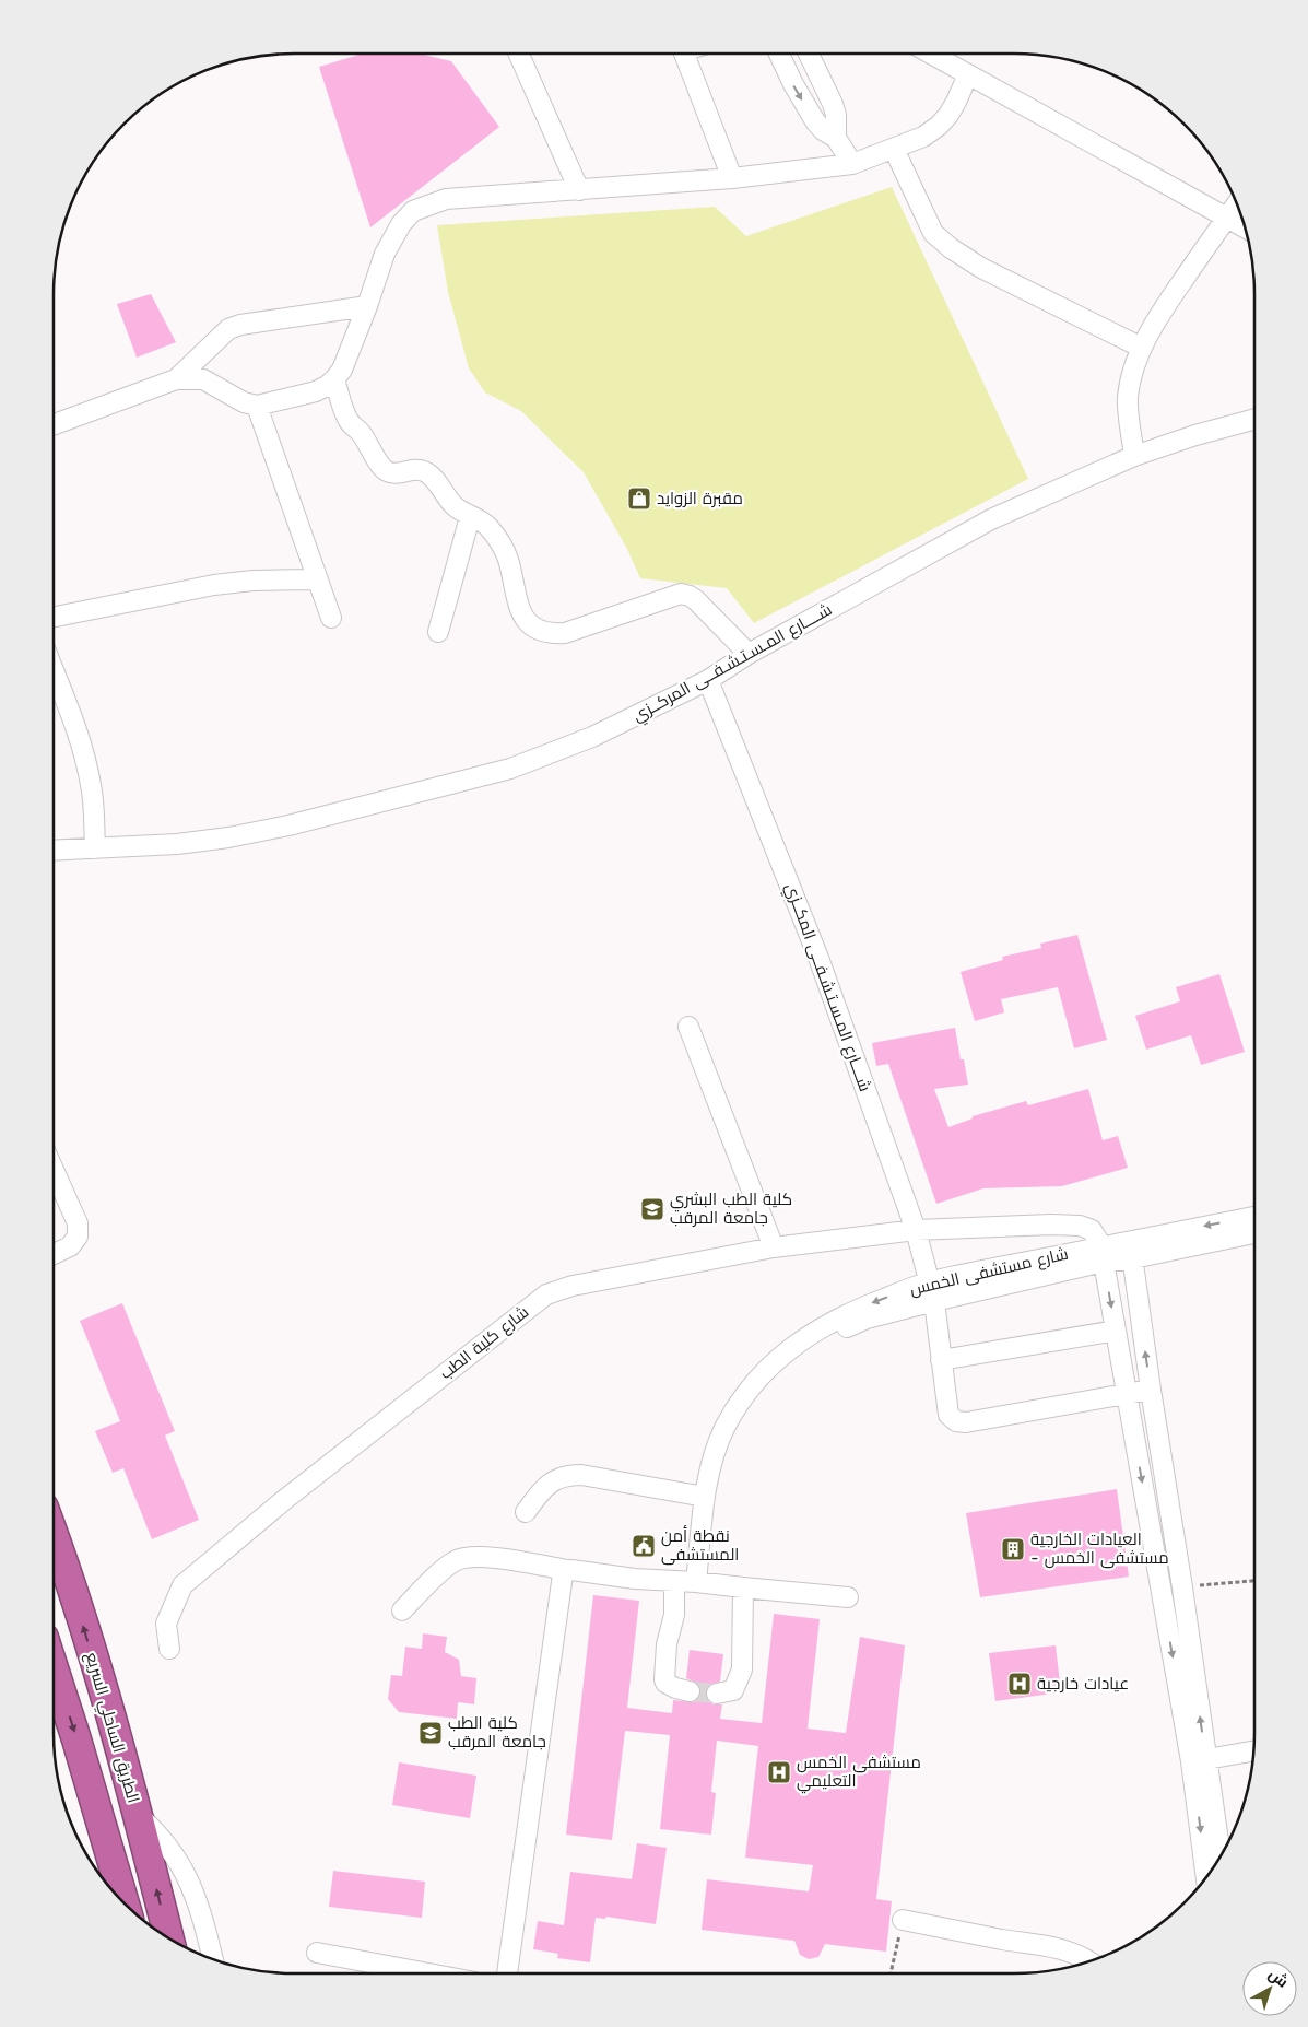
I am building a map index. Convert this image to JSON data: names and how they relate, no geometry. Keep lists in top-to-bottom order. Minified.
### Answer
{"streets":{"highway":["الطريق الساحلي السريع"],"street":["شــــارع المـسـتـشـفــى المركــزي","شــــارع المـسـتـشـفــى المكــزي","شارع مستشفى الخمس","شارع كلية الطب"]},"crossings":[["شــــارع المـسـتـشـفــى المركــزي","شــــارع المـسـتـشـفــى المكــزي"],["شــــارع المـسـتـشـفــى المكــزي","شارع مستشفى الخمس"],["شــــارع المـسـتـشـفــى المكــزي","شارع كلية الطب"],["شارع مستشفى الخمس","شارع كلية الطب"]],"places":{"shop":["مقبرة الزوايد"],"school or university":["كلية الطب البشري جامعة المرقب","كلية الطب جامعة المرقب"],"public building":["نقطة أمن المستشفى"],"building":["العيادات الخارجية - مستشفى الخمس"],"hospital":["عيادات خارجية","مستشفى الخمس التعليمي"]},"north":"top right"}
